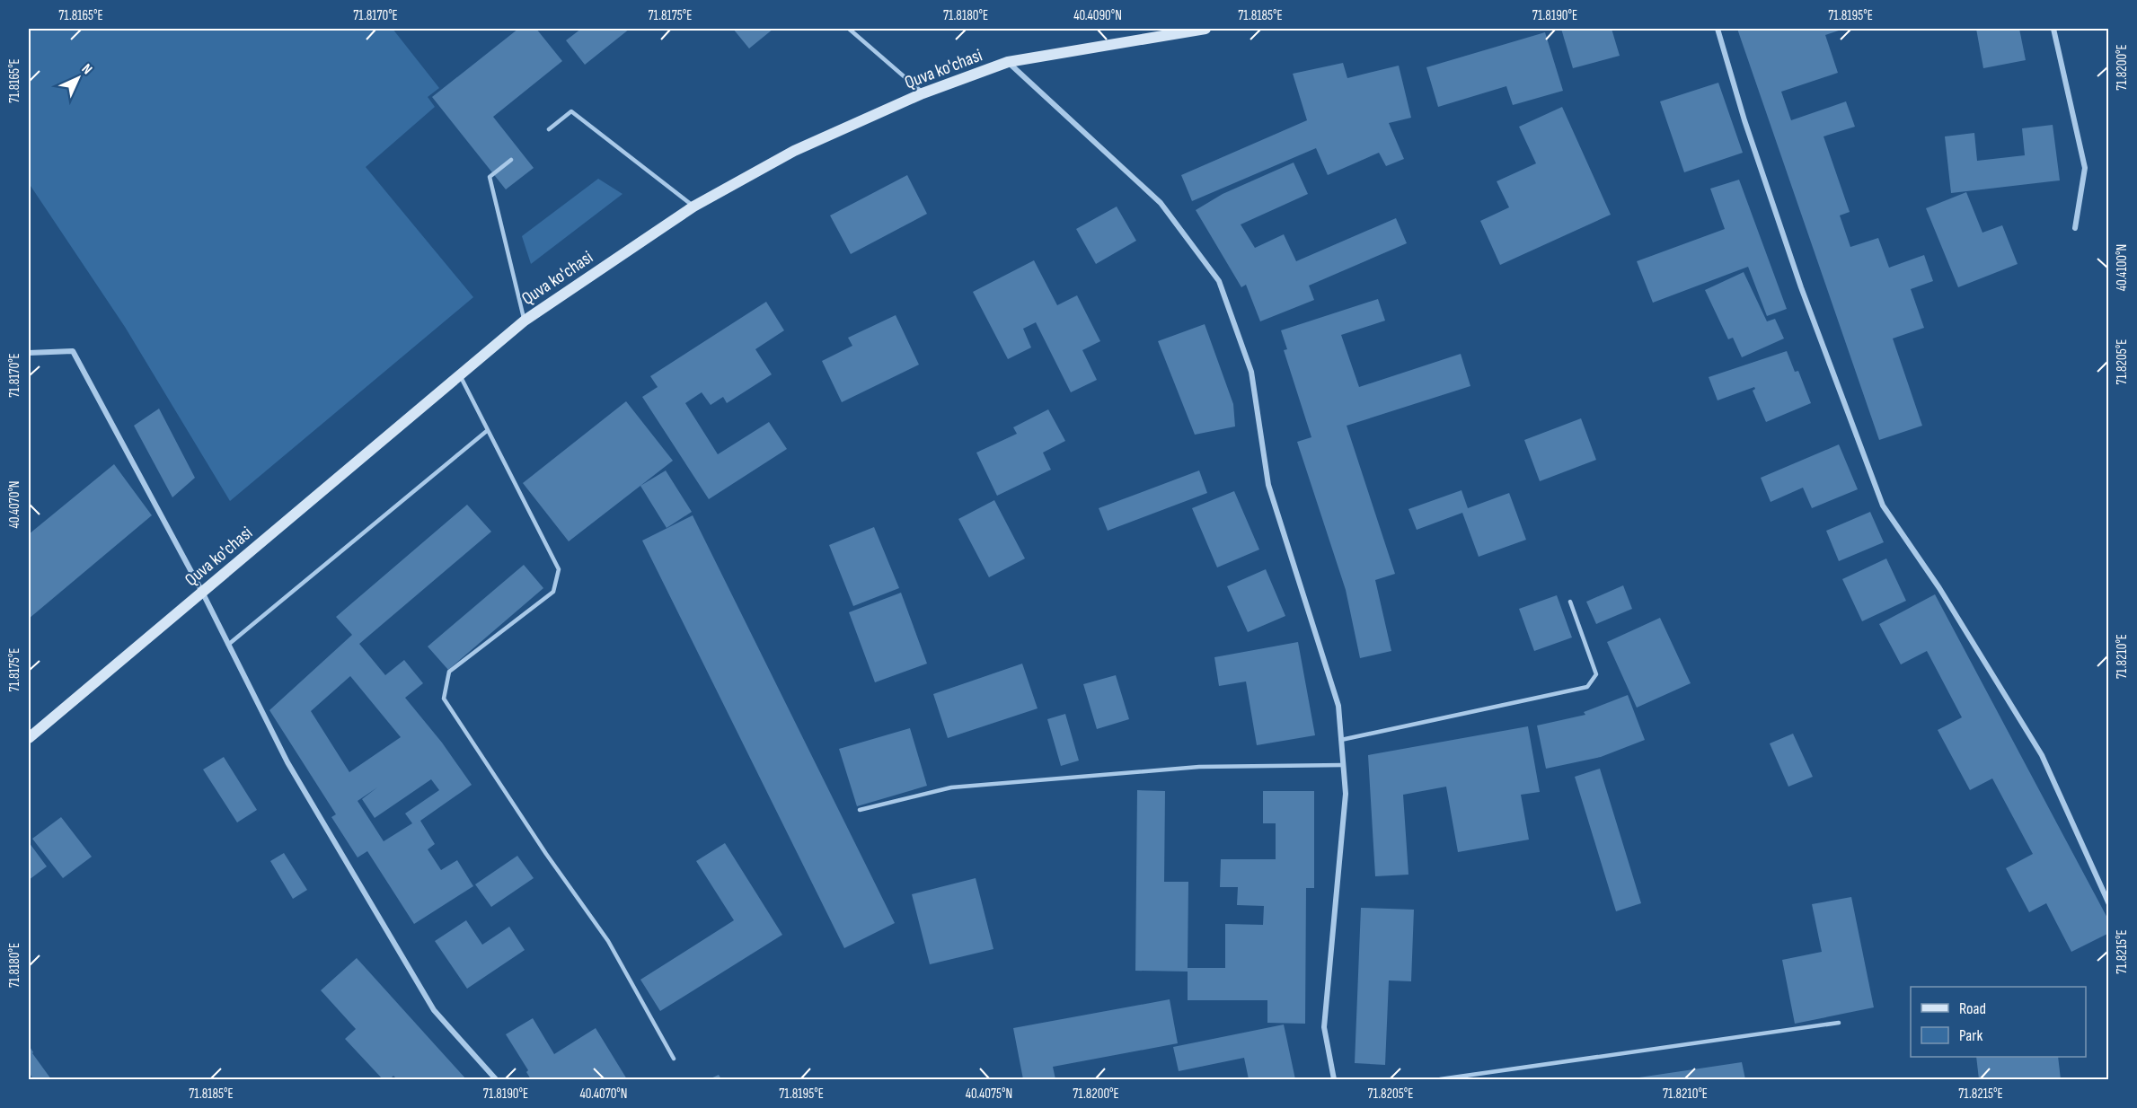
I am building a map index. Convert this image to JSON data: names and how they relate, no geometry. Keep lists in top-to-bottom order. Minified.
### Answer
{"streets":{"main road":["Quva ko'chasi"]},"legend":["Road","Park"],"north":"top right","coordinates":["71.8165°E","71.8170°E","71.8175°E","71.8180°E","40.4090°N","71.8185°E","71.8190°E","71.8195°E","71.8200°E","40.4100°N","71.8205°E","40.4070°N","71.8210°E","71.8215°E","40.4075°N"]}
